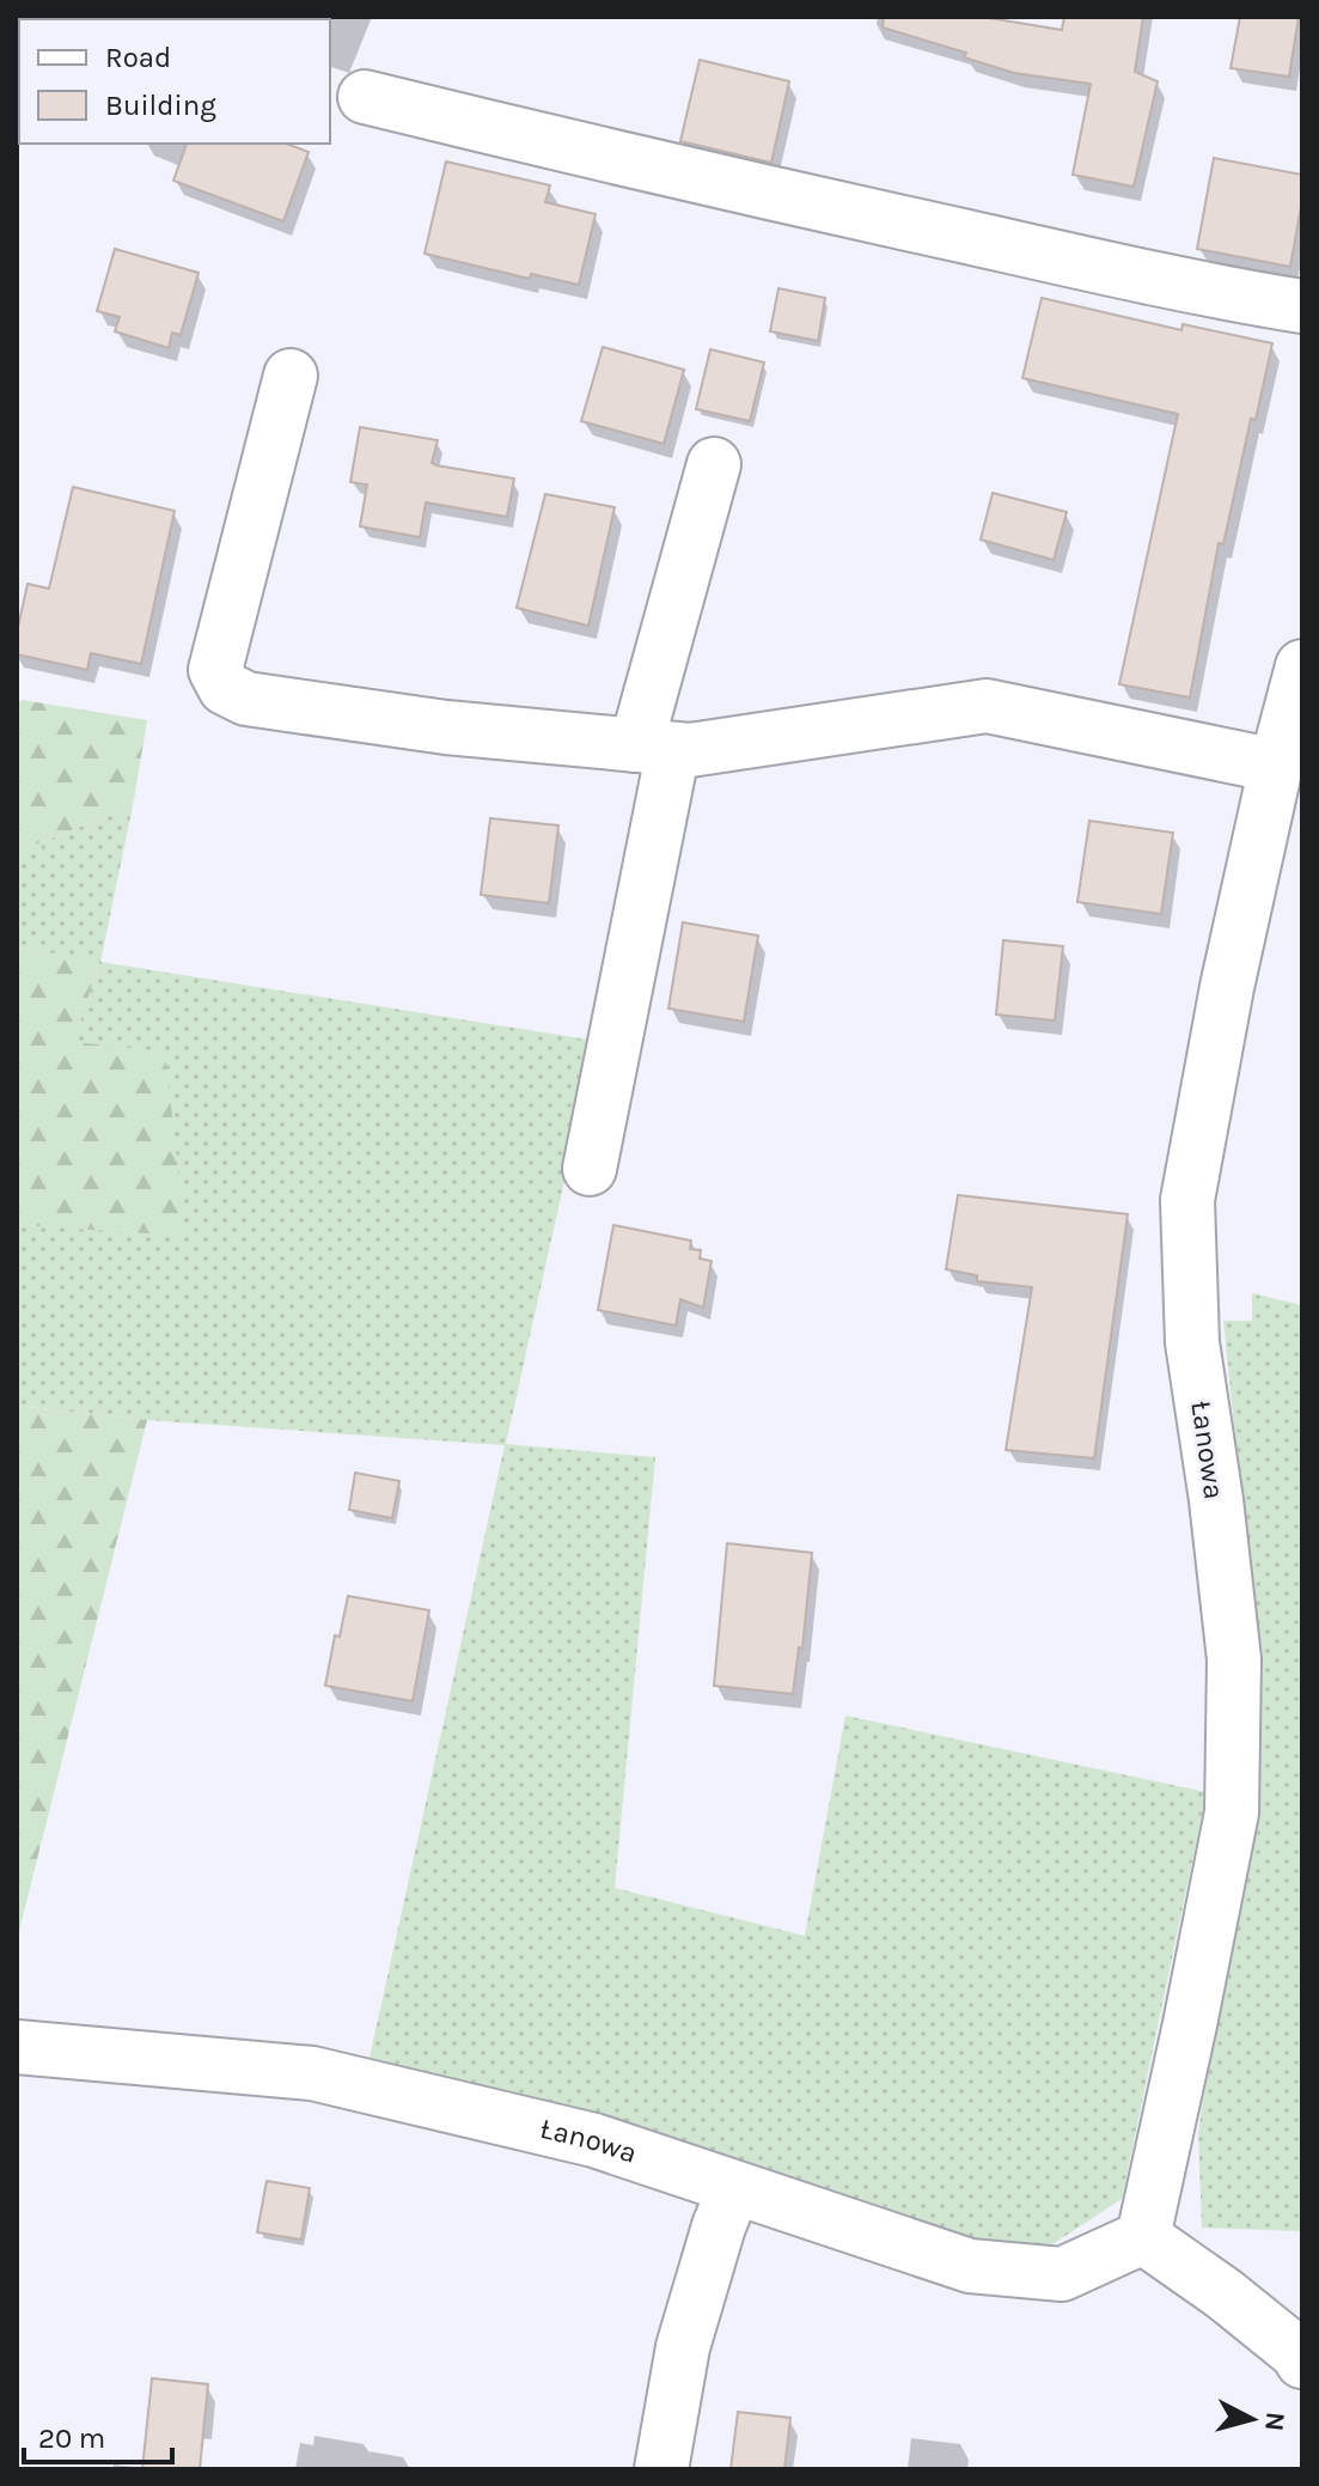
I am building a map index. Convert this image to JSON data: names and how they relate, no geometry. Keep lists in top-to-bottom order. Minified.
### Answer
{"streets":{"street":["Łanowa"]},"legend":["Road","Building"],"scale_bar":"20 m","north":"right"}
